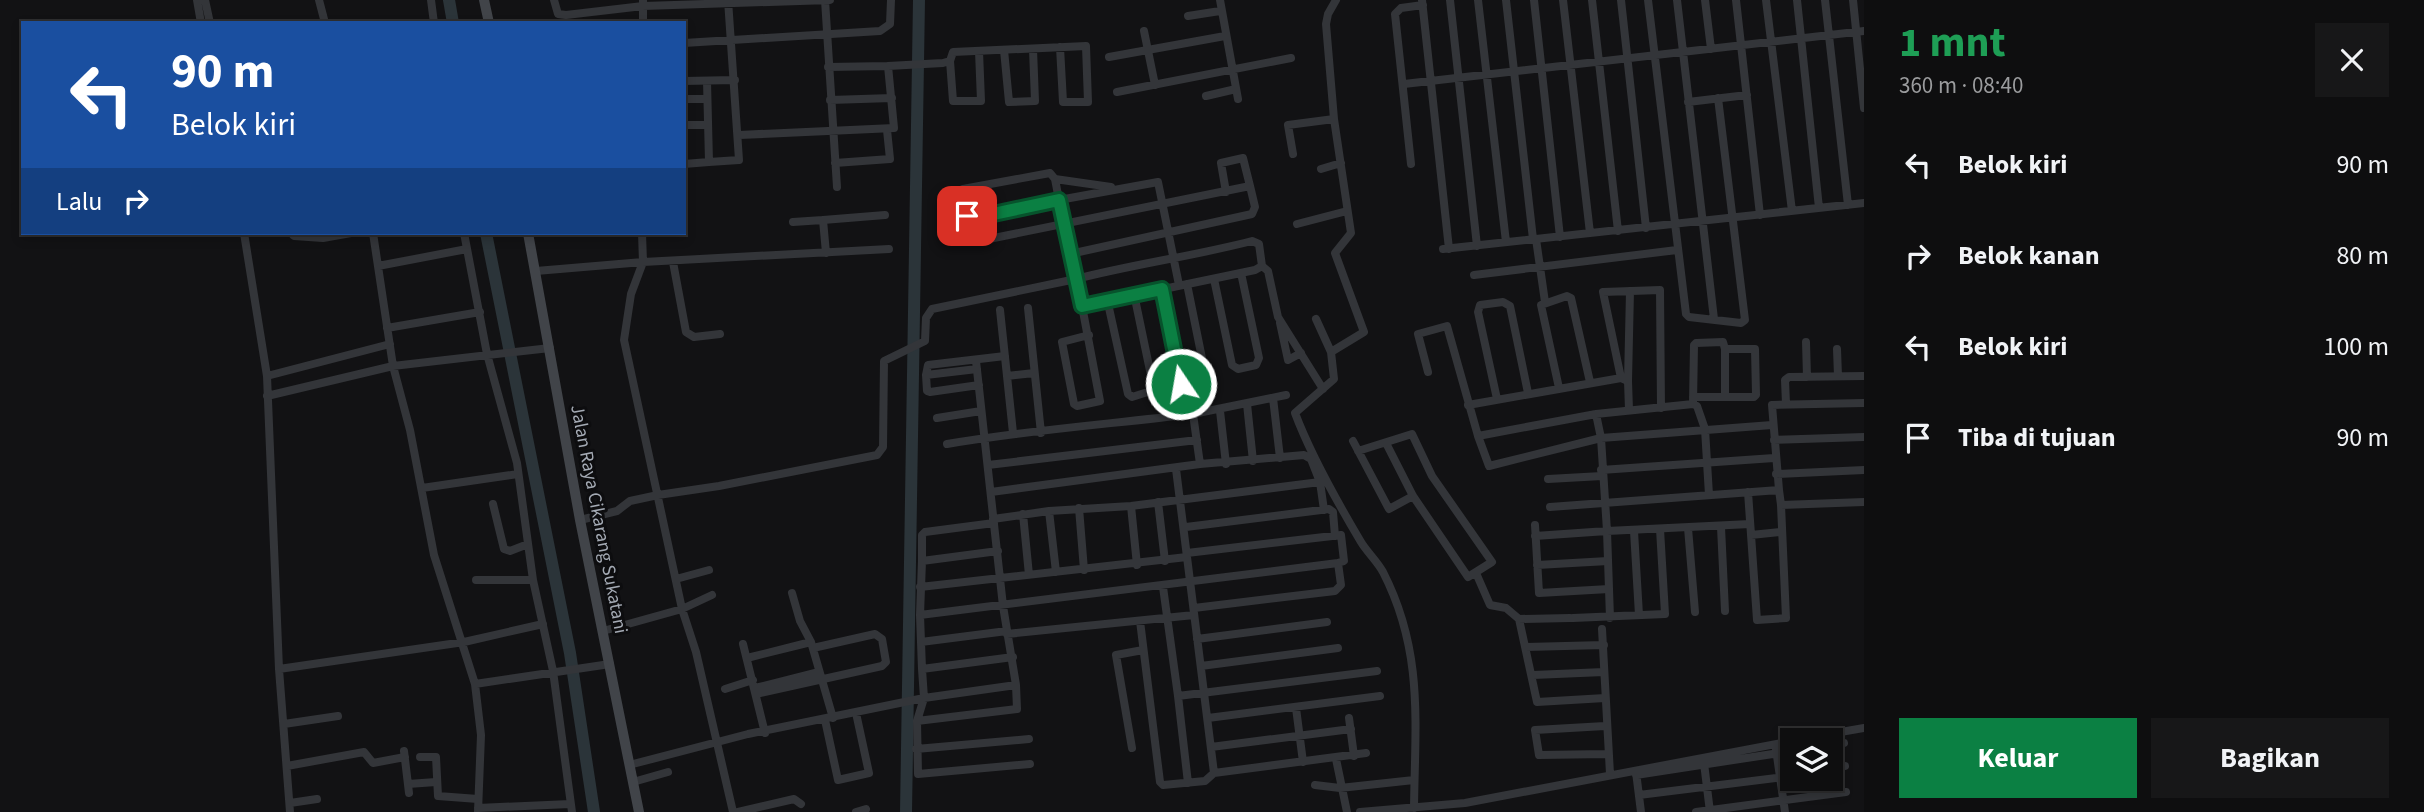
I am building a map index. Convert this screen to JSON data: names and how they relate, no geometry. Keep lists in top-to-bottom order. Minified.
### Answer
{"streets":{"main road":["Jalan Raya Cikarang Sukatani"]},"page":{"heading":["1 mnt","360 m · 08:40"],"turn":["90 m","Belok kiri"],"list":[{"name":"Belok kiri","value":"90 m"},{"name":"Belok kanan","value":"80 m"},{"name":"Belok kiri","value":"100 m"},{"name":"Tiba di tujuan","value":"90 m"}],"then":"Lalu","buttons":["Keluar","Bagikan"]}}
